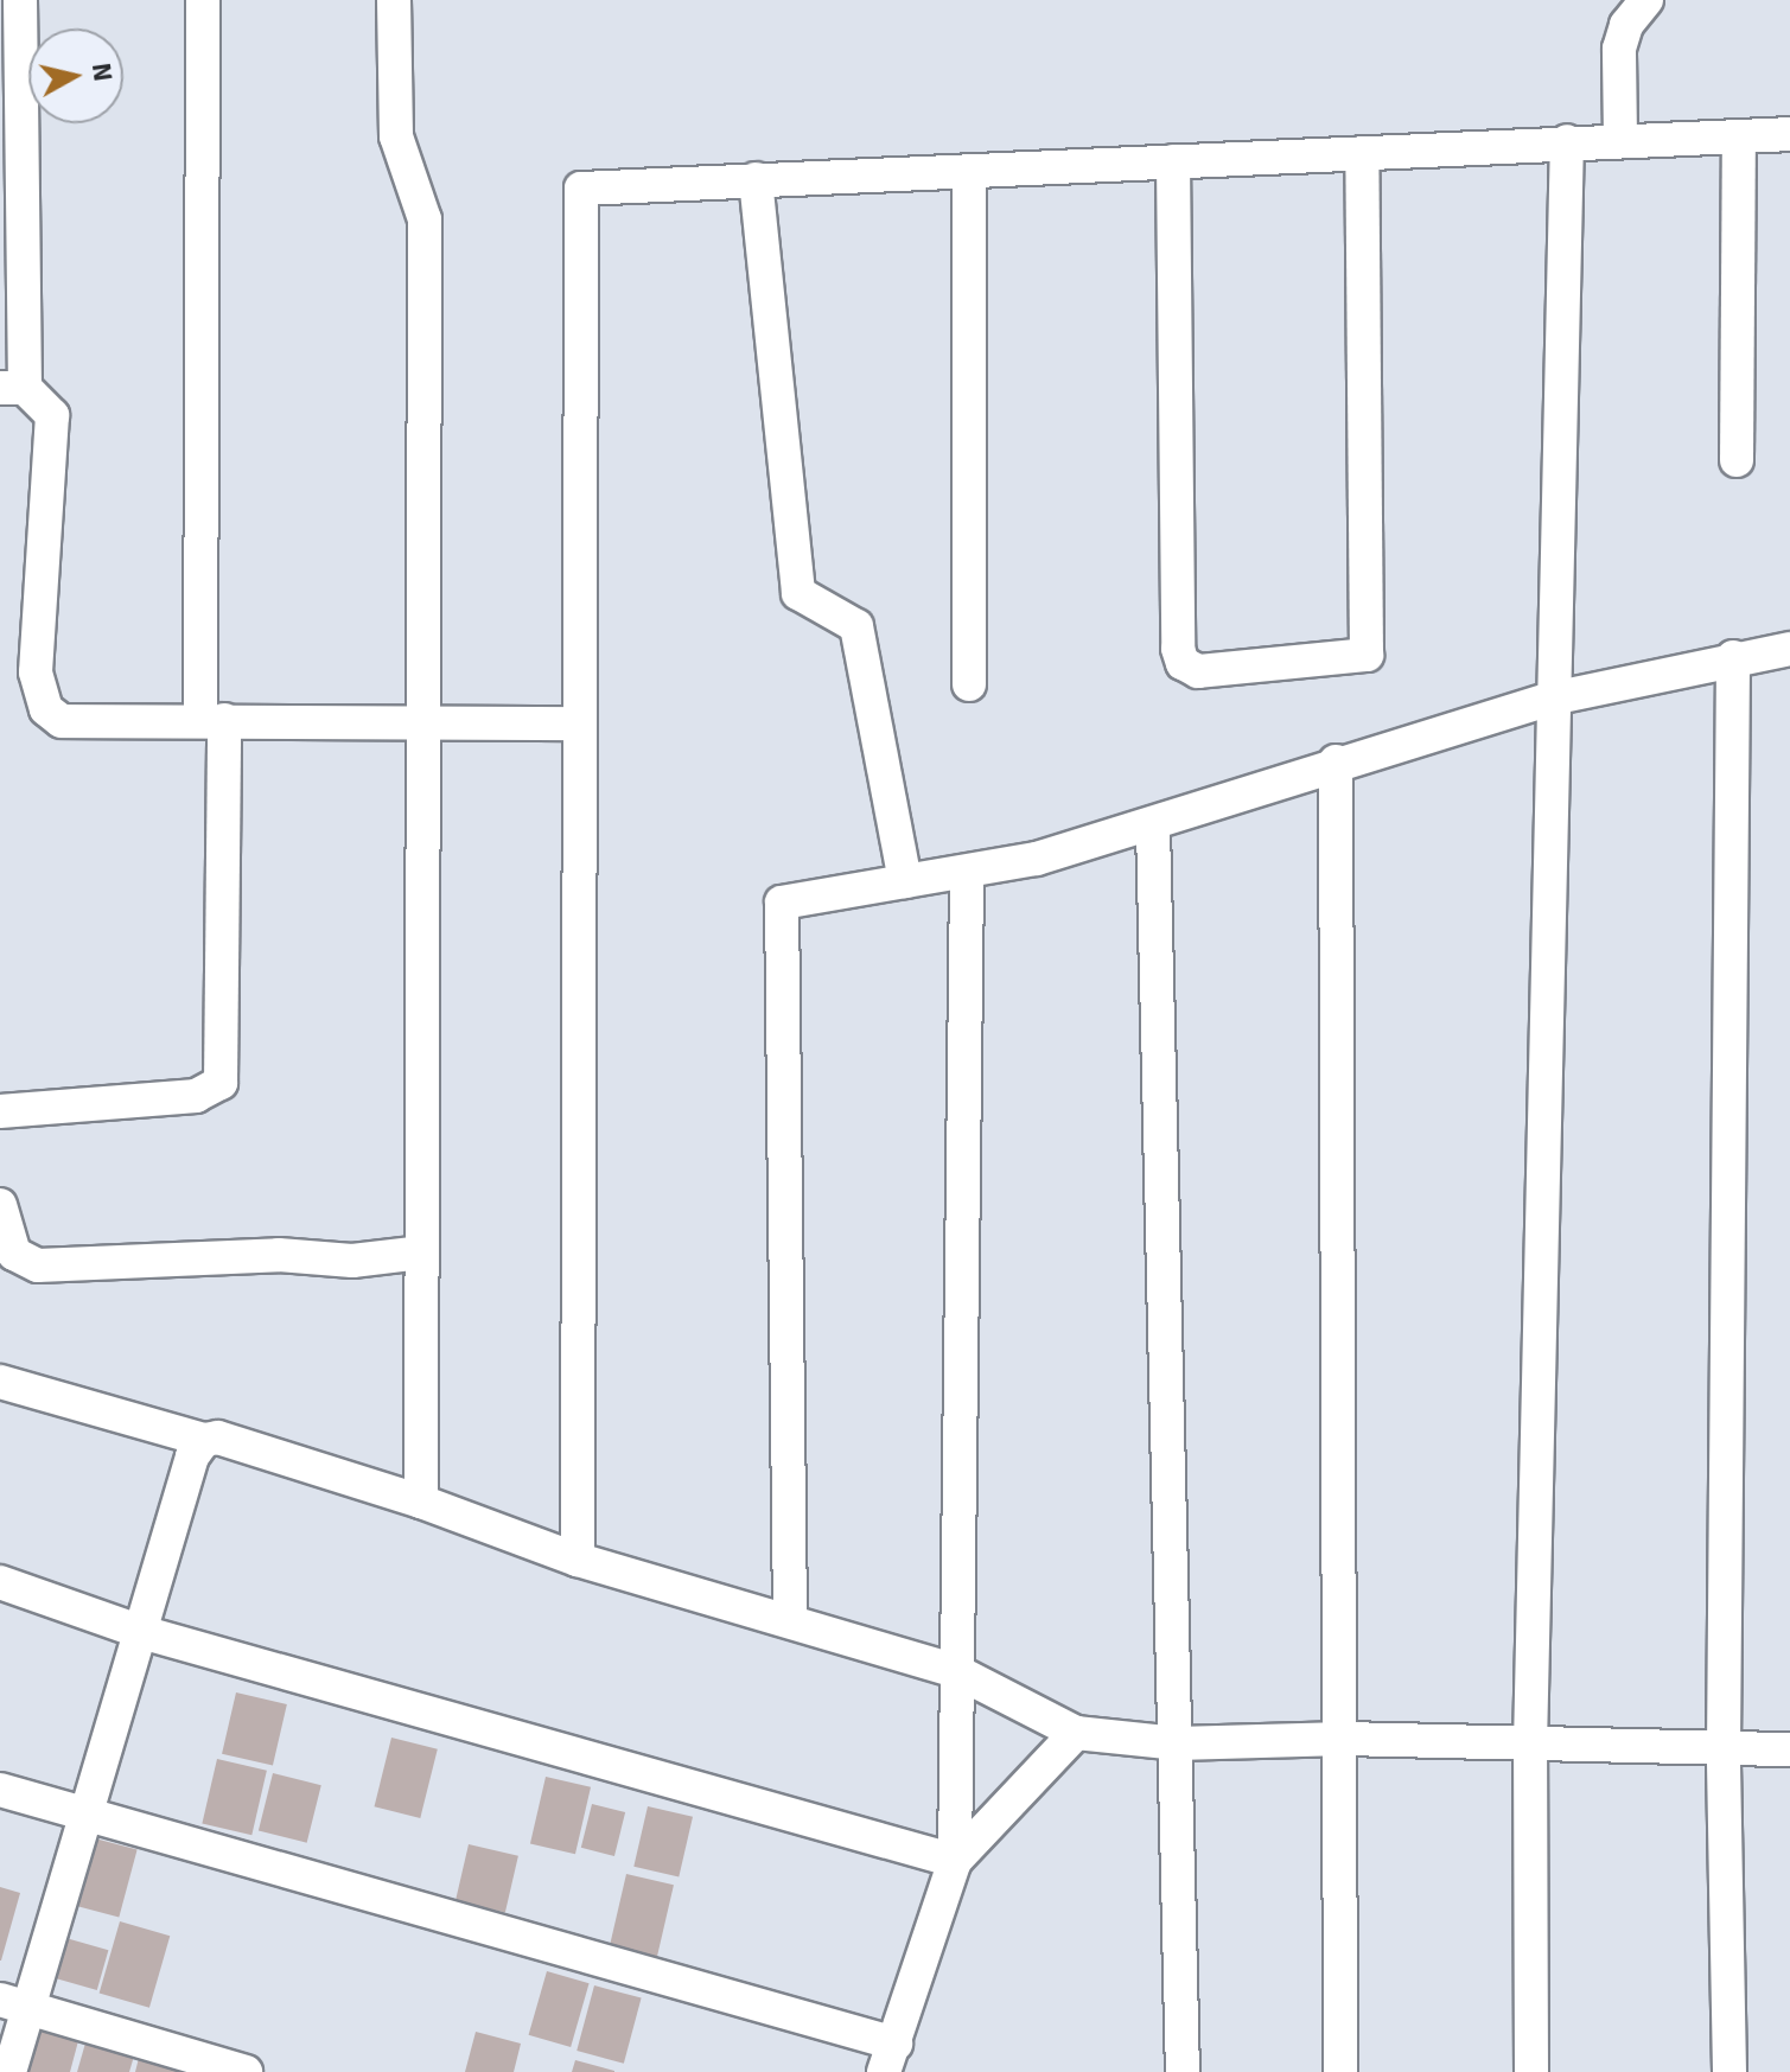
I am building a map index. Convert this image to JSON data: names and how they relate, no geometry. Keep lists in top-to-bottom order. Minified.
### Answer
{"north":"right"}
